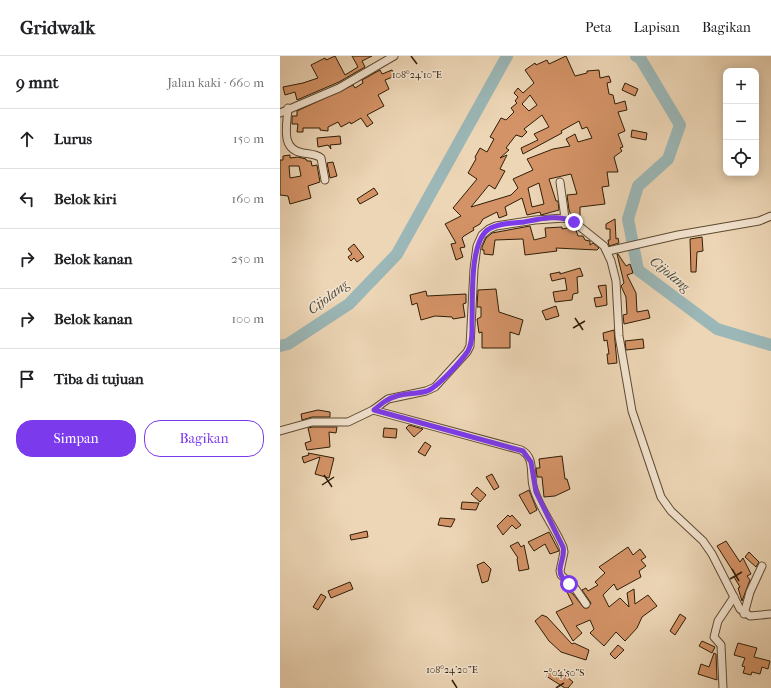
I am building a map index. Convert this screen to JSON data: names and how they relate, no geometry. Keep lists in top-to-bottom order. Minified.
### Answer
{"water":["Cijolang"],"page":{"header":"Gridwalk","nav":["Peta","Lapisan","Bagikan"],"heading":["9 mnt","Jalan kaki · 660 m"],"map_buttons":["+","−"],"list":[["Lurus","150 m"],["Belok kiri","160 m"],["Belok kanan","250 m"],["Belok kanan","100 m"],"Tiba di tujuan"],"buttons":["Simpan","Bagikan"]},"coordinates":["108°24'10\"E","108°24'20\"E","7°04'50\"S"]}
